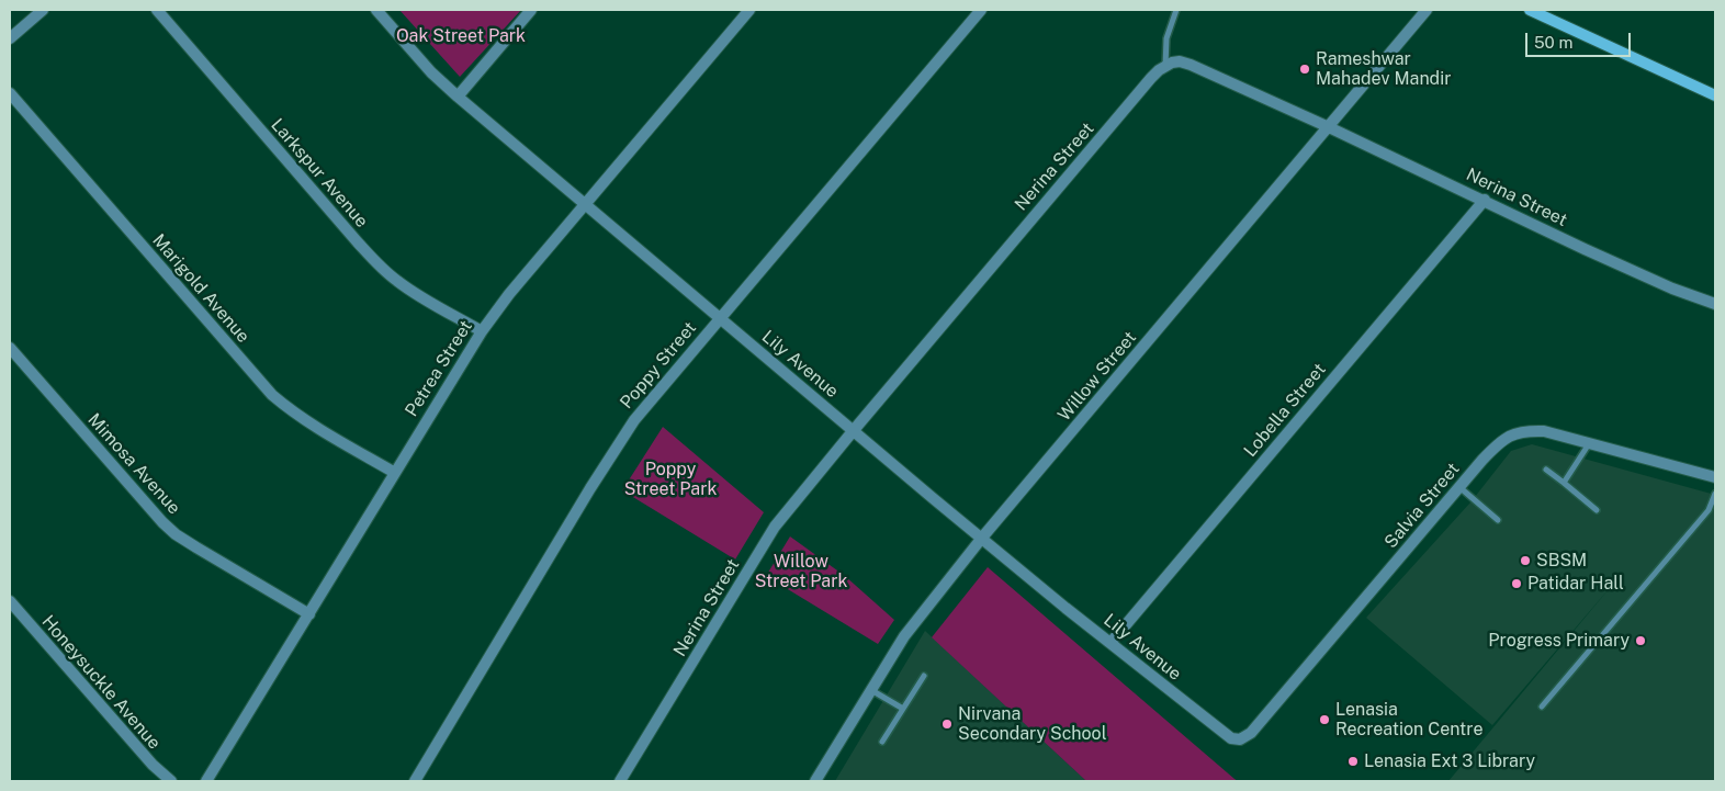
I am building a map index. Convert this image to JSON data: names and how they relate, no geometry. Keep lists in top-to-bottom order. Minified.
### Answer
{"streets":{"street":["Nerina Street","Larkspur Avenue","Marigold Avenue","Lily Avenue","Poppy Street","Petrea Street","Willow Street","Lobella Street","Mimosa Avenue","Salvia Street","Honeysuckle Avenue"]},"crossings":[["Nerina Street","Lily Avenue"],["Nerina Street","Willow Street"],["Nerina Street","Lobella Street"],["Larkspur Avenue","Petrea Street"],["Marigold Avenue","Petrea Street"],["Lily Avenue","Poppy Street"],["Lily Avenue","Petrea Street"],["Lily Avenue","Willow Street"],["Lily Avenue","Lobella Street"],["Lily Avenue","Salvia Street"],["Petrea Street","Mimosa Avenue"]],"parks":["Oak Street Park","Poppy Street Park","Willow Street Park"],"places":["Rameshwar Mahadev Mandir","SBSM","Patidar Hall","Progress Primary","Lenasia Recreation Centre","Nirvana Secondary School","Lenasia Ext 3 Library"],"scale_bar":"50 m"}
